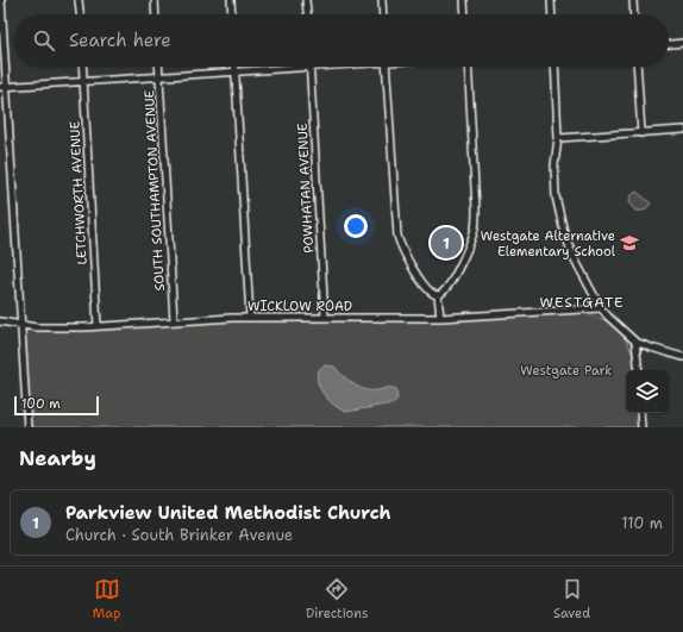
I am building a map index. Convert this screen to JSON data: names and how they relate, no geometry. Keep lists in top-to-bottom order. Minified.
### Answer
{"streets":{"street":["POWHATAN AVENUE","SOUTH SOUTHAMPTON AVENUE","LETCHWORTH AVENUE","WICKLOW ROAD"]},"crossings":[["POWHATAN AVENUE","WICKLOW ROAD"],["SOUTH SOUTHAMPTON AVENUE","WICKLOW ROAD"],["LETCHWORTH AVENUE","WICKLOW ROAD"]],"districts":["WESTGATE"],"parks":["Westgate Park"],"places":{"school or university":["Westgate Alternative Elementary School"]},"scale_bar":"100 m","page":{"search":"Search here","pins":"1","scale":"100 m","heading":"Nearby","list":[{"mark":"1","name":"Parkview United Methodist Church","note":"Church · South Brinker Avenue","value":"110 m"}],"nav":["Map","Directions","Saved"]}}
